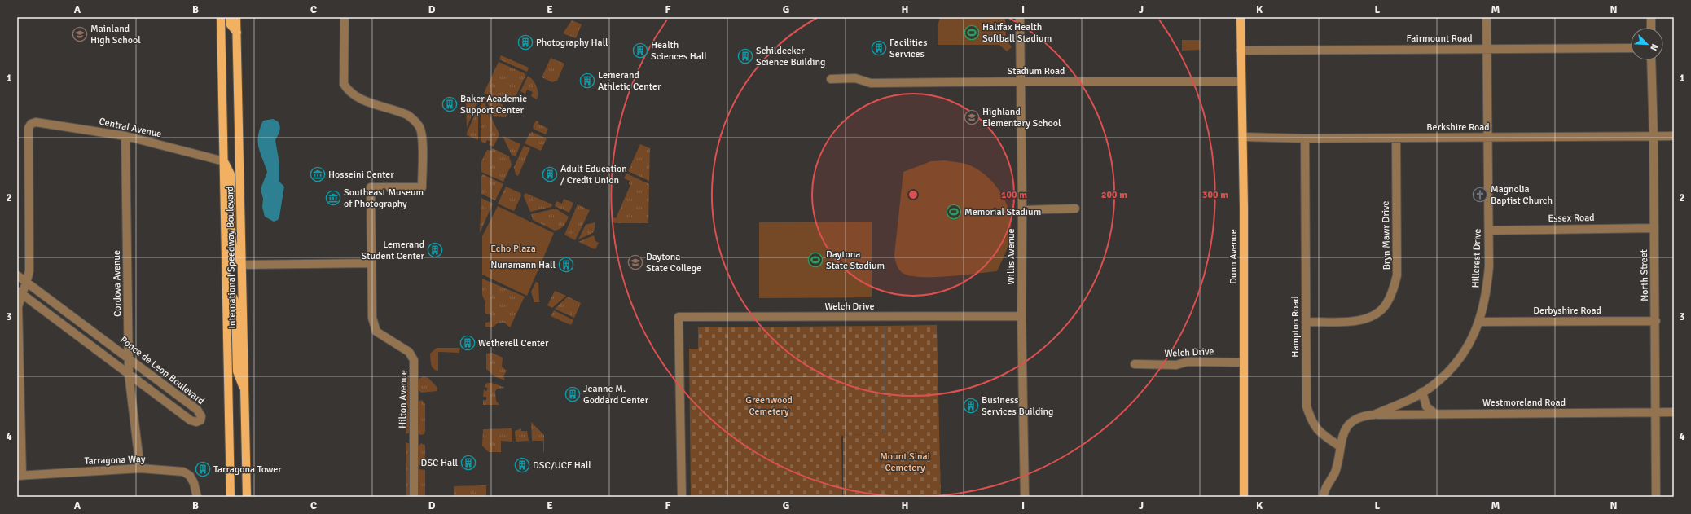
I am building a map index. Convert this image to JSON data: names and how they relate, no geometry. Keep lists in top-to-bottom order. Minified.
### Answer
{"streets":{"main road":["Dunn Avenue","International Speedway Boulevard"],"street":["Fairmount Road","Stadium Road","Berkshire Road","Central Avenue","Essex Road","Bryn Mawr Drive","Willis Avenue","Hillcrest Drive","North Street","Cordova Avenue","Welch Drive","Derbyshire Road","Hampton Road","Ponce de Leon Boulevard","Hilton Avenue","Westmoreland Road","Tarragona Way"]},"crossings":[["Fairmount Road","Dunn Avenue"],["Fairmount Road","Hillcrest Drive"],["Stadium Road","Willis Avenue"],["Stadium Road","Dunn Avenue"],["Berkshire Road","Bryn Mawr Drive"],["Berkshire Road","Dunn Avenue"],["Berkshire Road","Hillcrest Drive"],["Berkshire Road","North Street"],["Berkshire Road","Hampton Road"],["Central Avenue","International Speedway Boulevard"],["Central Avenue","Cordova Avenue"],["Central Avenue","Ponce de Leon Boulevard"],["Essex Road","Hillcrest Drive"],["Essex Road","North Street"],["Bryn Mawr Drive","Hampton Road"],["Willis Avenue","Welch Drive"],["Dunn Avenue","Welch Drive"],["Hillcrest Drive","Derbyshire Road"],["Hillcrest Drive","Hampton Road"],["Hillcrest Drive","Westmoreland Road"],["North Street","Derbyshire Road"],["North Street","Westmoreland Road"],["Cordova Avenue","Ponce de Leon Boulevard"],["Cordova Avenue","Tarragona Way"]],"parks":["Echo Plaza","Greenwood Cemetery","Mount Sinai Cemetery"],"places":{"sports":["Halifax Health Softball Stadium","Memorial Stadium","Daytona State Stadium"],"school or university":["Mainland High School","Highland Elementary School","Daytona State College"],"building":["Photography Hall","Facilities Services","Health Sciences Hall","Schildecker Science Building","Lemerand Athletic Center","Baker Academic Support Center","Adult Education / Credit Union","Lemerand Student Center","Nunamann Hall","Wetherell Center","Jeanne M. Goddard Center","Business Services Building","DSC Hall","DSC/UCF Hall","Tarragona Tower"],"museum":["Hosseini Center","Southeast Museum of Photography"],"church":["Magnolia Baptist Church"]},"north":"bottom right","grid":{"columns":["A","B","C","D","E","F","G","H","I","J","K","L","M","N"],"rows":["1","2","3","4"]},"rings":["100 m","200 m","300 m"]}
